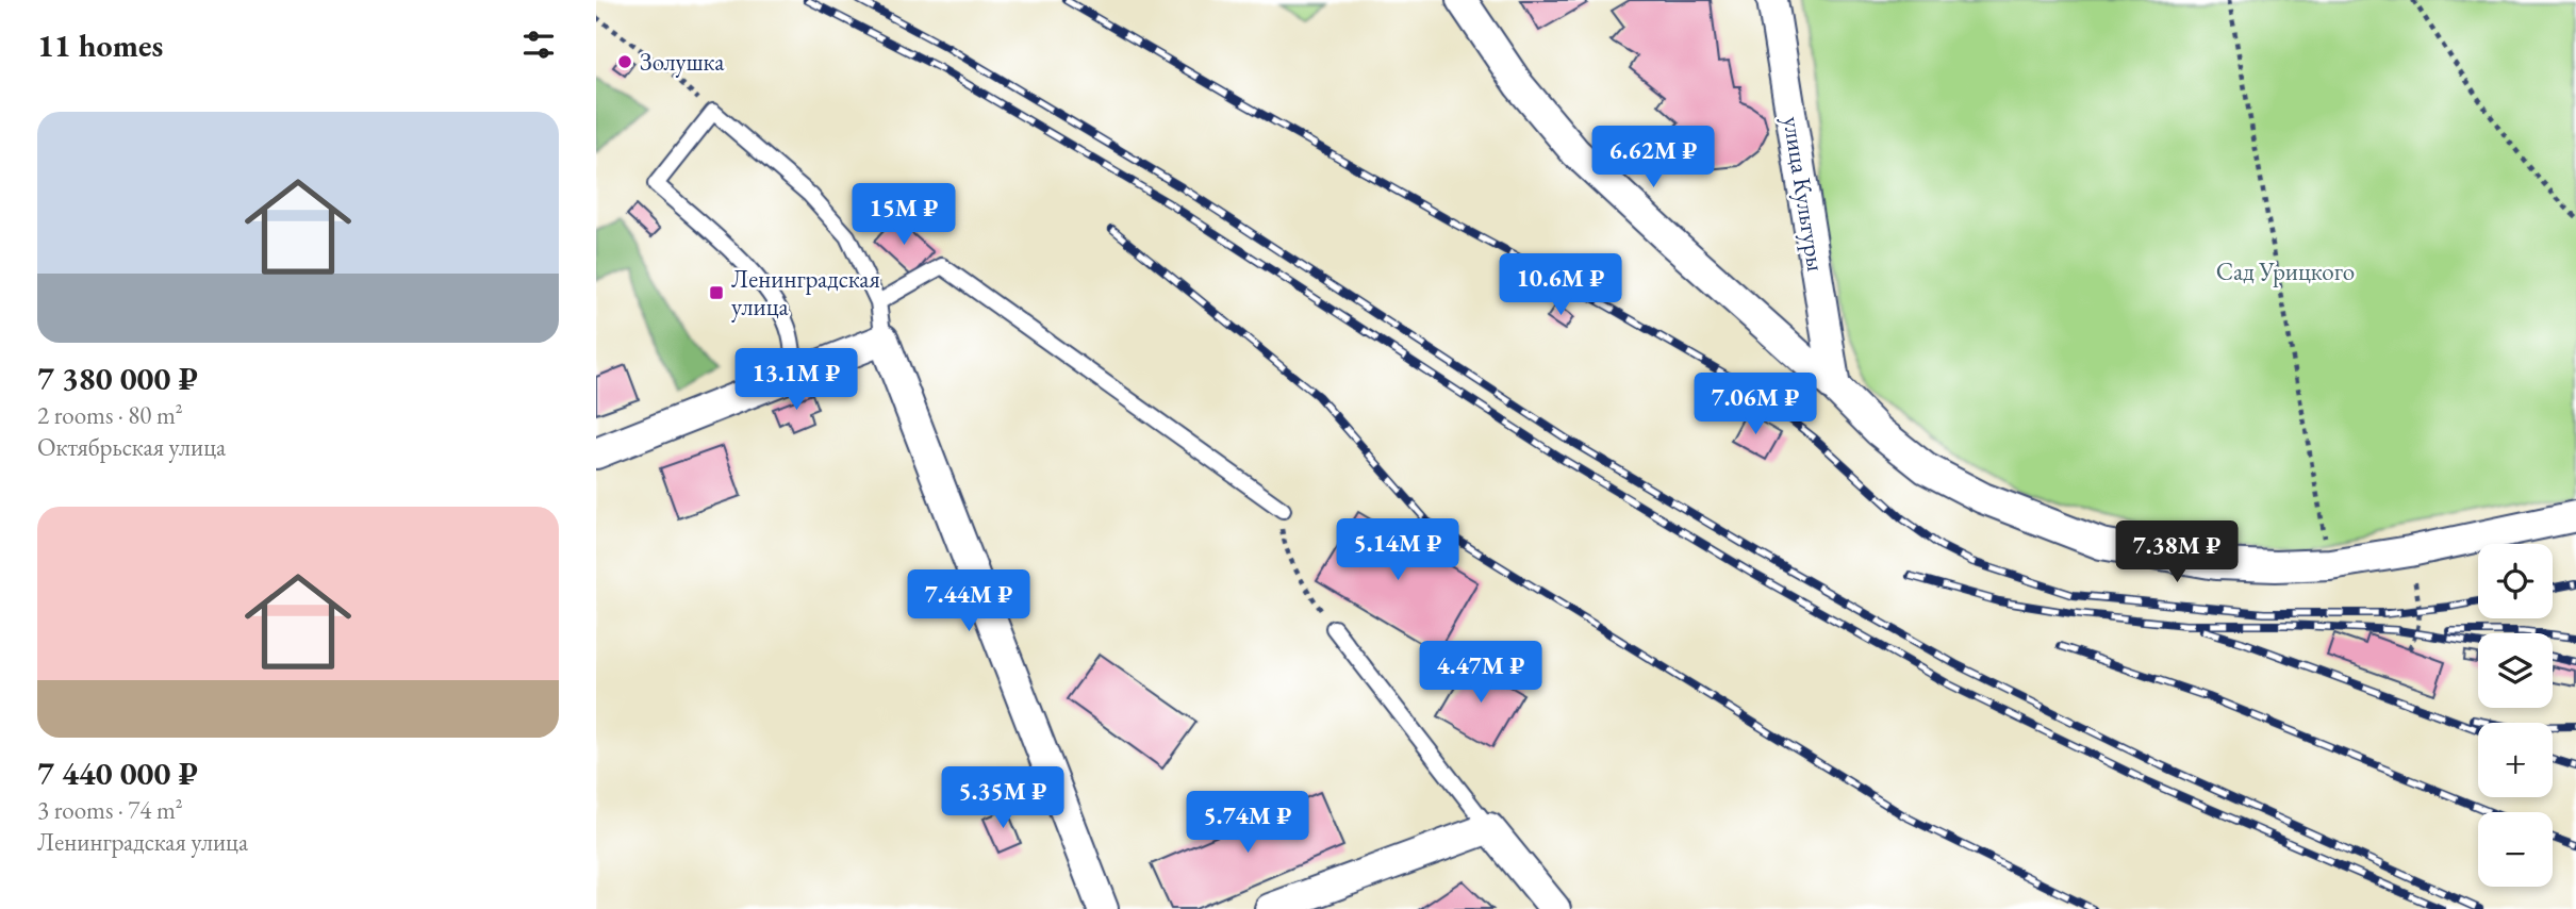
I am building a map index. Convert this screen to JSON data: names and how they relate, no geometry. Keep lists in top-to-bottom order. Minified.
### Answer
{"streets":{"street":["улица Культуры"]},"parks":["Сад Урицкого"],"places":{"other":["Золушка"],"transit":["Ленинградская улица"]},"page":{"heading":"11 homes","list":[{"name":"7 380 000 ₽","note":"2 rooms · 80 m² · Октябрьская улица"},{"name":"7 440 000 ₽","note":"3 rooms · 74 m² · Ленинградская улица"}],"price":["6.62M ₽","15M ₽","10.6M ₽","13.1M ₽","7.06M ₽","5.14M ₽","7.38M ₽","7.44M ₽","4.47M ₽","5.35M ₽","5.74M ₽"],"map_buttons":["+","−"]}}
